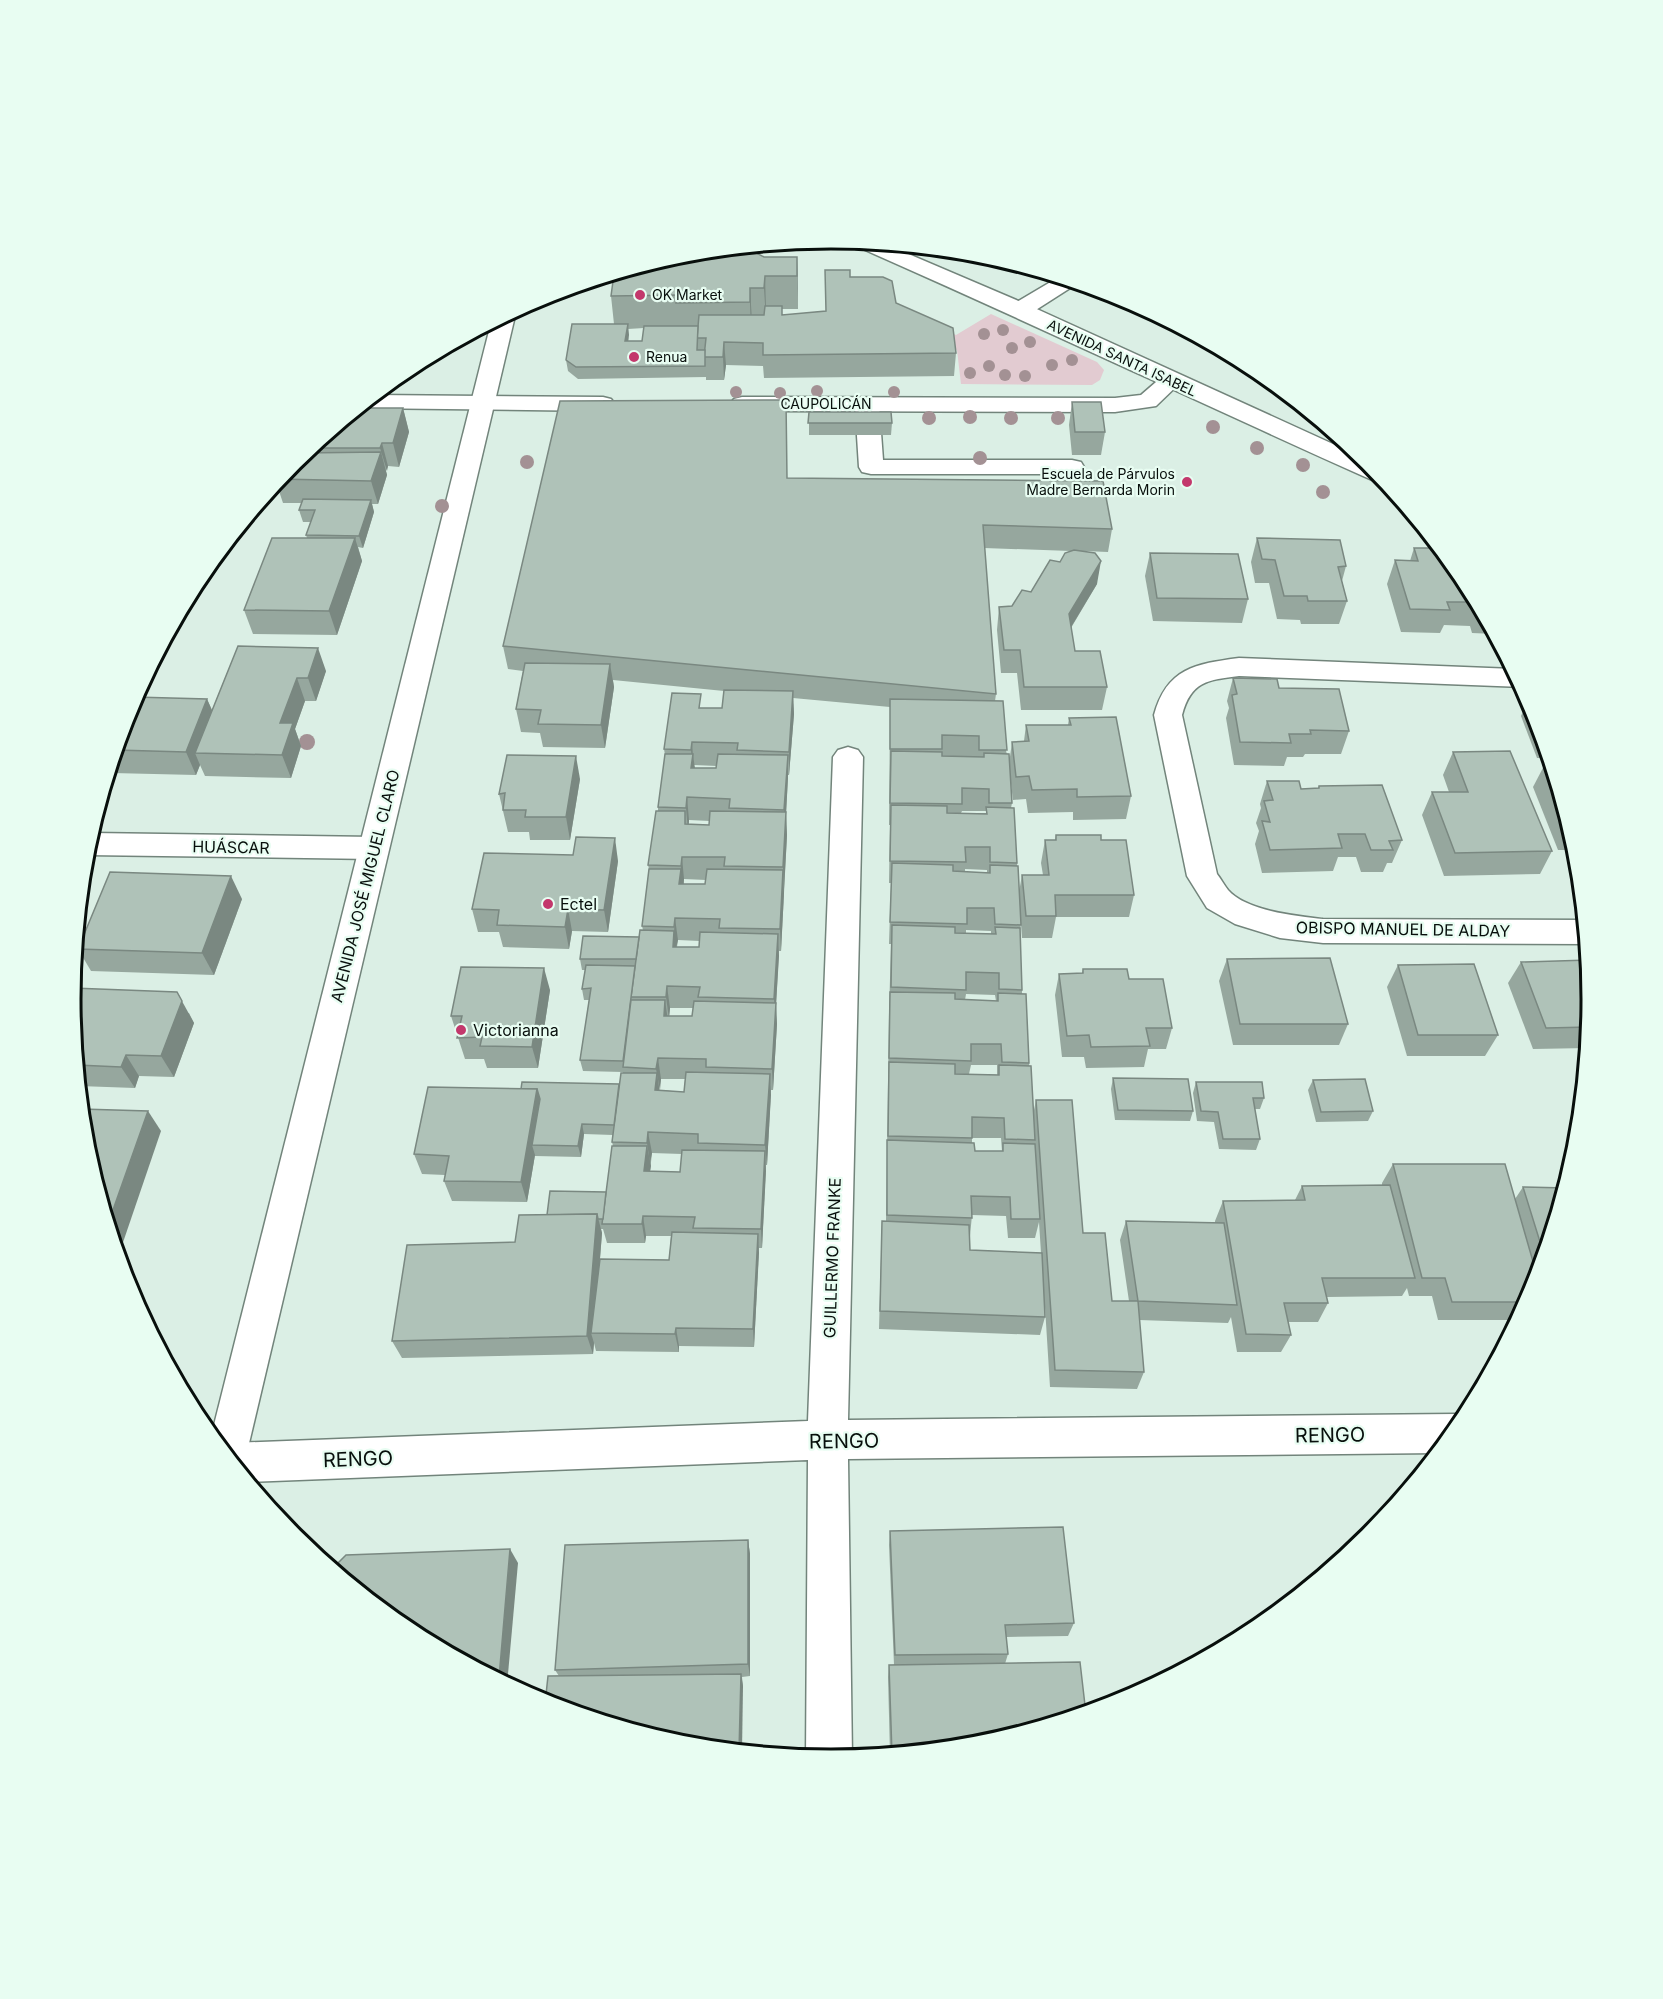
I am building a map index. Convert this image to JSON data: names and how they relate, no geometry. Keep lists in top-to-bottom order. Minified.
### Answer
{"streets":{"street":["AVENIDA SANTA ISABEL","CAUPOLICÁN","HUÁSCAR","AVENIDA JOSÉ MIGUEL CLARO","OBISPO MANUEL DE ALDAY","GUILLERMO FRANKE","RENGO"]},"crossings":[["AVENIDA SANTA ISABEL","CAUPOLICÁN"],["HUÁSCAR","AVENIDA JOSÉ MIGUEL CLARO"],["GUILLERMO FRANKE","RENGO"]],"places":["OK Market","Renua","Escuela de Párvulos Madre Bernarda Morin","Ectel","Victorianna"]}
